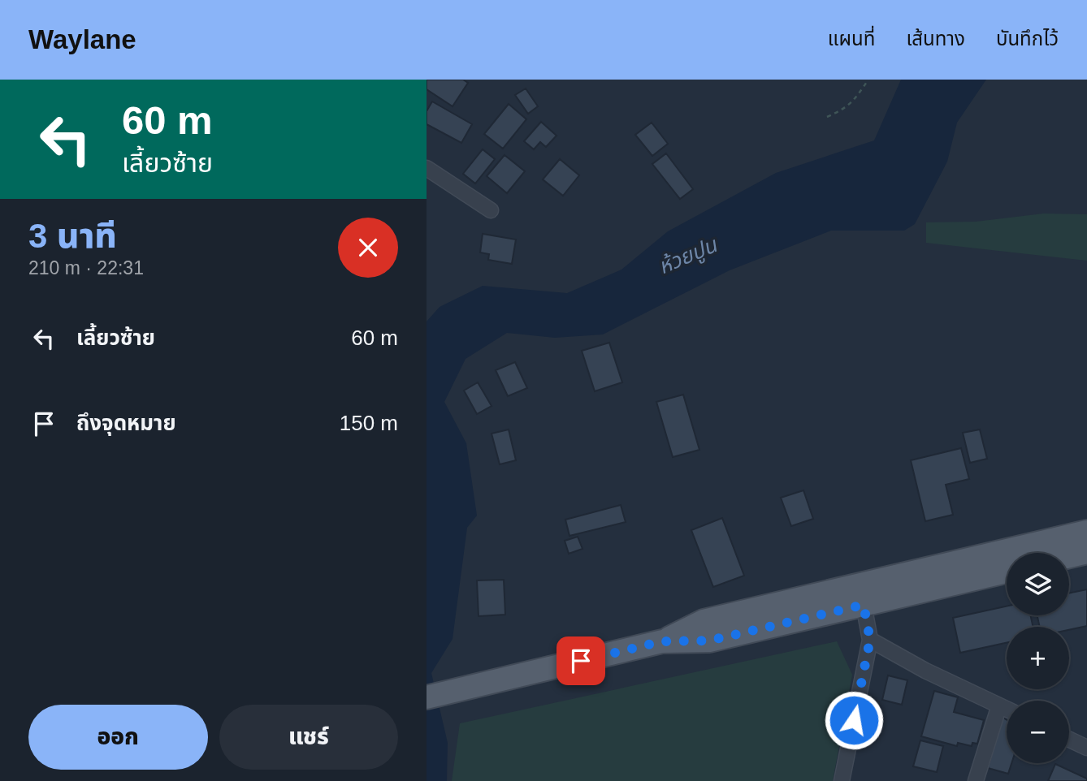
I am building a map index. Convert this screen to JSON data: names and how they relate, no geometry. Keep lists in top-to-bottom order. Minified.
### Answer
{"water":["ห้วยปูน"],"page":{"header":"Waylane","nav":["แผนที่","เส้นทาง","บันทึกไว้"],"turn":["60 m","เลี้ยวซ้าย"],"heading":["3 นาที","210 m · 22:31"],"list":[{"name":"เลี้ยวซ้าย","value":"60 m"},{"name":"ถึงจุดหมาย","value":"150 m"}],"map_buttons":["+","−"],"buttons":["ออก","แชร์"]}}
